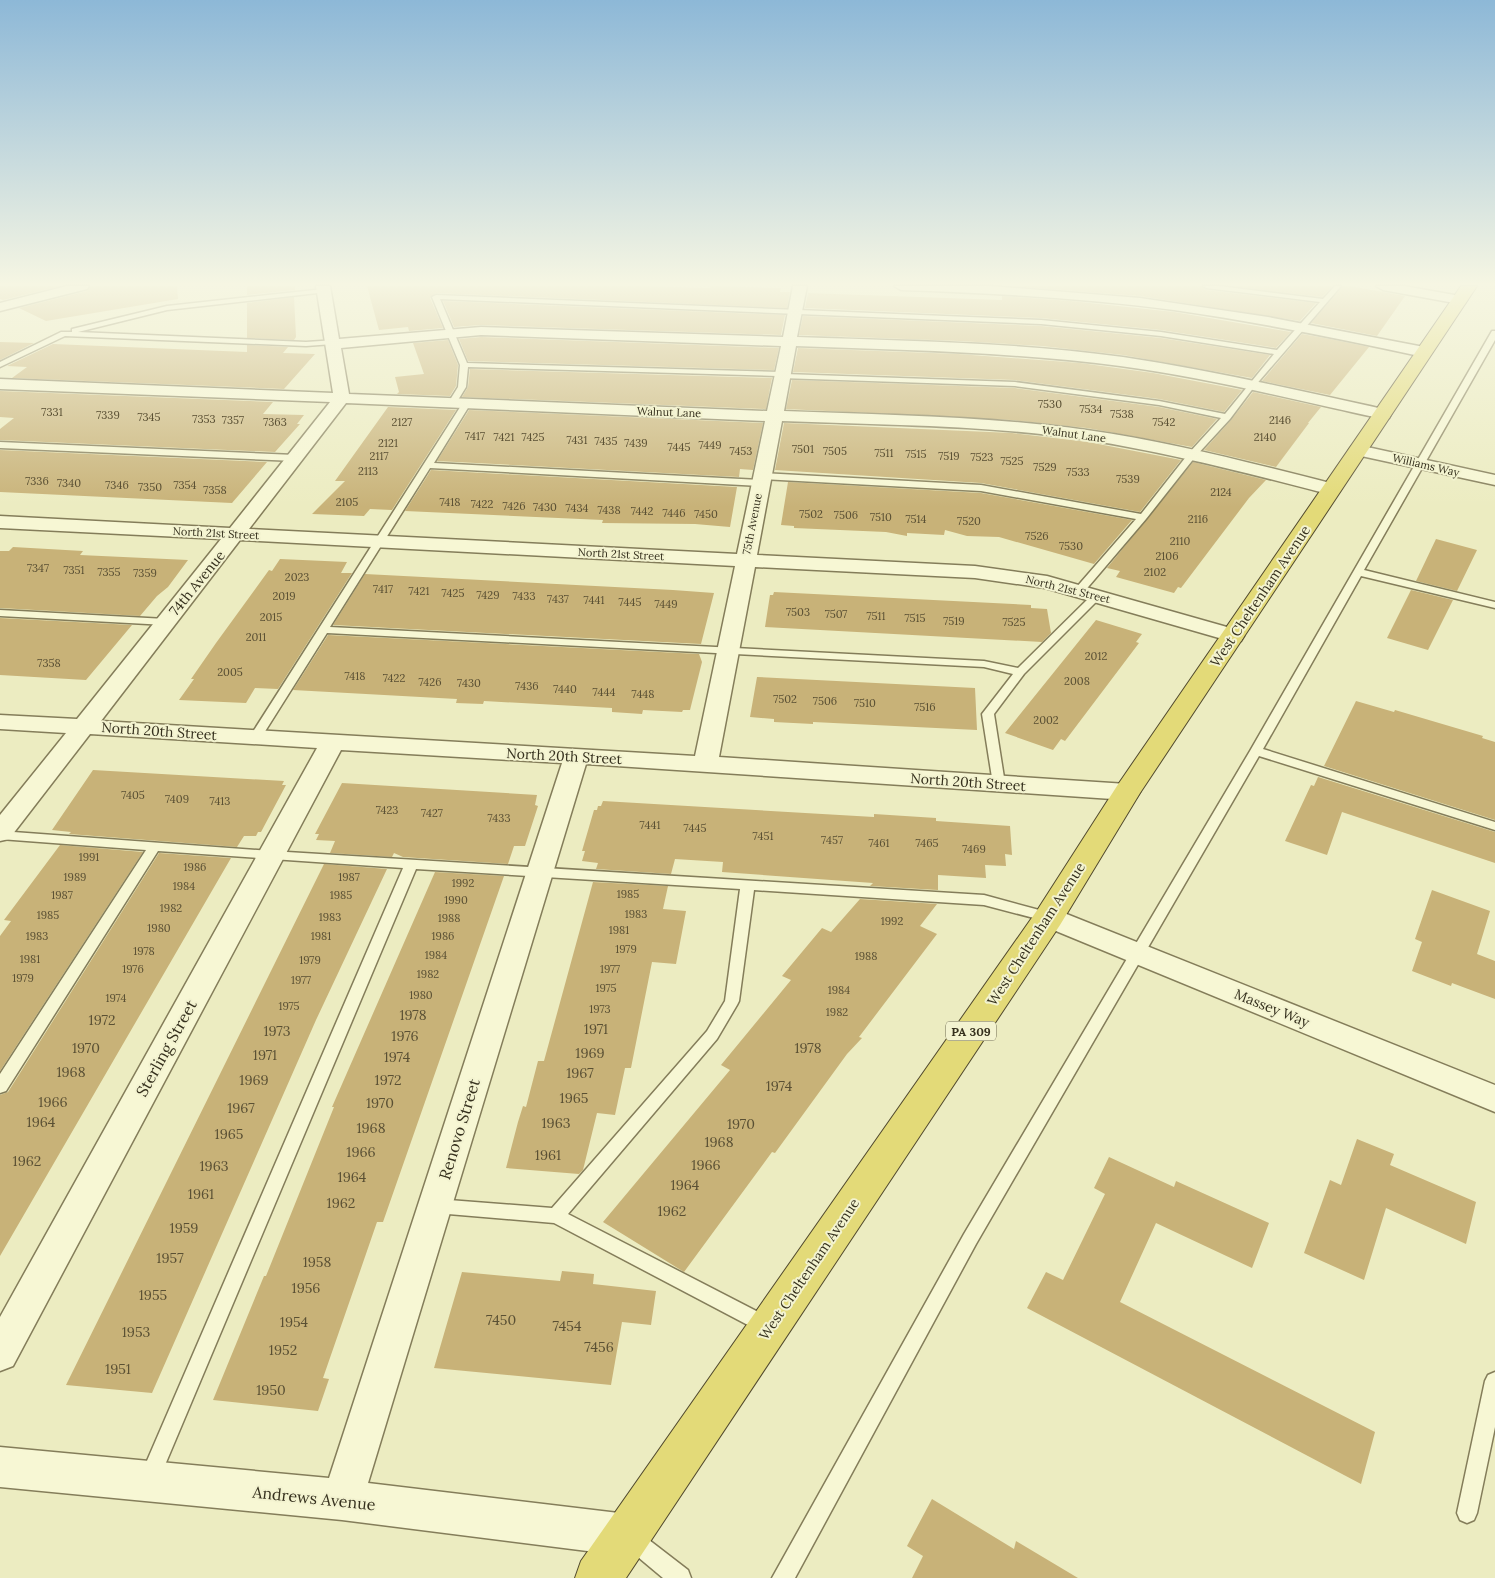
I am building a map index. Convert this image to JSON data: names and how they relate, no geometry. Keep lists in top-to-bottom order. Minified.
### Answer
{"streets":{"highway":["West Cheltenham Avenue","PA 309"],"street":["Walnut Lane","Williams Way","75th Avenue","North 21st Street","74th Avenue","North 20th Street","Massey Way","Sterling Street","Renovo Street","Andrews Avenue"]},"crossings":[["Walnut Lane","75th Avenue"],["Walnut Lane","74th Avenue"],["Walnut Lane","West Cheltenham Avenue"],["Williams Way","West Cheltenham Avenue"],["75th Avenue","North 21st Street"],["75th Avenue","North 20th Street"],["North 21st Street","74th Avenue"],["North 21st Street","West Cheltenham Avenue"],["74th Avenue","North 20th Street"],["West Cheltenham Avenue","North 20th Street"],["West Cheltenham Avenue","Massey Way"],["West Cheltenham Avenue","Andrews Avenue"],["North 20th Street","Sterling Street"],["North 20th Street","Renovo Street"],["Renovo Street","Andrews Avenue"]],"house_numbers":["7530","7534","7331","7538","7339","7345","7353","7357","2146","7363","2127","7542","7417","7421","7425","2140","7431","7435","2121","7439","7449","7445","7501","7453","7505","7511","7515","2117","7519","7523","7525","7529","2113","7533","7539","7336","7340","7346","7354","7350","7358","2124","2105","7418","7422","7426","7430","7434","7438","7442","7446","7450","7502","7506","7510","7514","2116","7520","7526","2110","7530","2106","7347","7351","7355","2102","7359","2023","7417","7421","7425","7429","2019","7433","7437","7441","7445","7449","7503","7507","7511","2015","7515","7519","7525","2011","2012","7358","2005","7418","7422","2008","7426","7430","7436","7440","7444","7448","7502","7506","7510","7516","2002","7405","7409","7413","7423","7427","7433","7441","7445","7451","7457","7461","7465","7469","1991","1986","1989","1987","1992","1984","1985","1987","1985","1990","1982","1983","1985","1983","1988","1992","1980","1981","1983","1981","1986","1979","1978","1984","1988","1981","1979","1976","1977","1982","1979","1977","1975","1984","1980","1974","1975","1973","1982","1978","1972","1971","1973","1976","1970","1978","1969","1971","1974","1968","1967","1969","1972","1974","1965","1966","1970","1967","1964","1963","1970","1968","1965","1968","1966","1961","1962","1966","1963","1964","1964","1961","1962","1962","1959","1957","1958","1956","1955","7450","1954","7454","1953","7456","1952","1951","1950"]}
